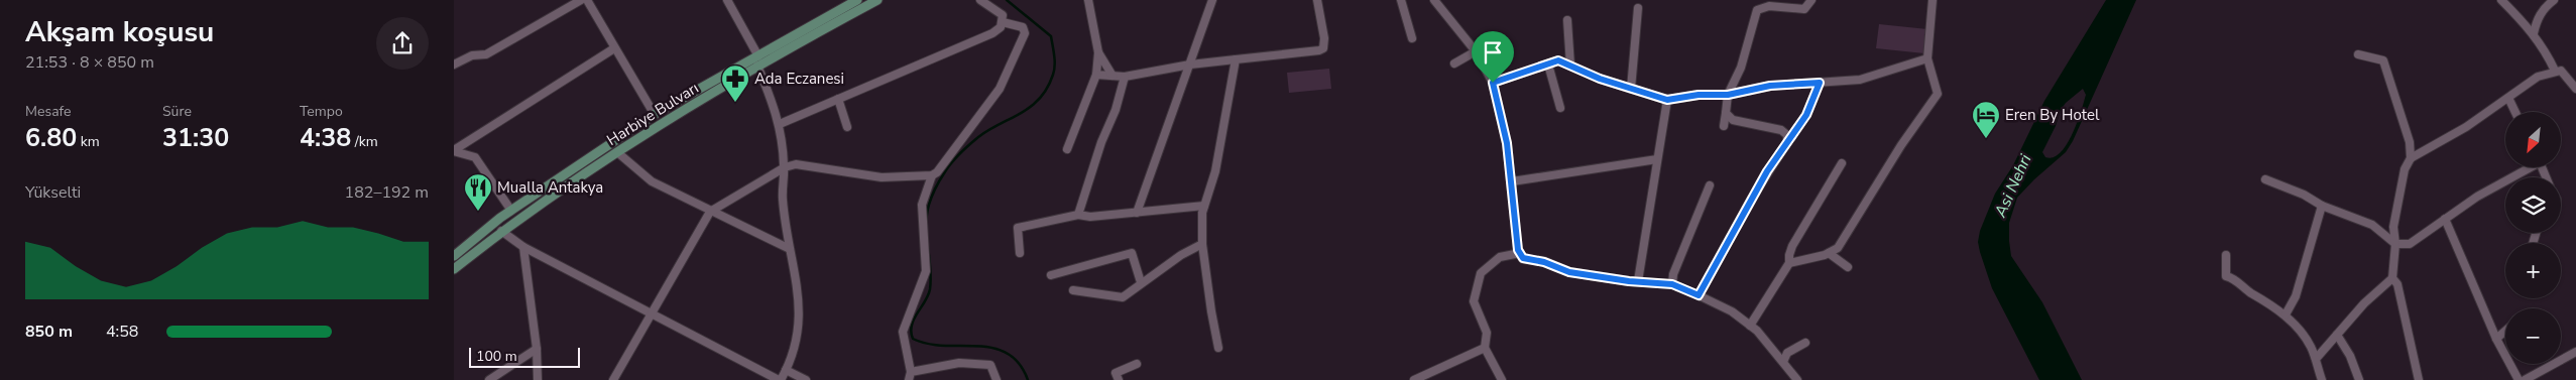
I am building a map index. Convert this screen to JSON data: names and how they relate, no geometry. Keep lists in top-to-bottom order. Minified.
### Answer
{"streets":{"main road":["Harbiye Bulvarı"]},"water":["Asi Nehri"],"places":{"pharmacy":["Ada Eczanesi"],"hotel":["Eren By Hotel"],"restaurant":["Mualla Antakya"]},"scale_bar":"100 m","north":"bottom left","page":{"heading":["Akşam koşusu","21:53 · 8 × 850 m"],"stats":[["Mesafe","6.80 km"],["Süre","31:30"],["Tempo","4:38 /km"]],"map_buttons":["+","−"],"chart":["Yükselti","182–192 m"],"list":[{"name":"850 m","note":"4:58"}],"scale":"100 m"}}
